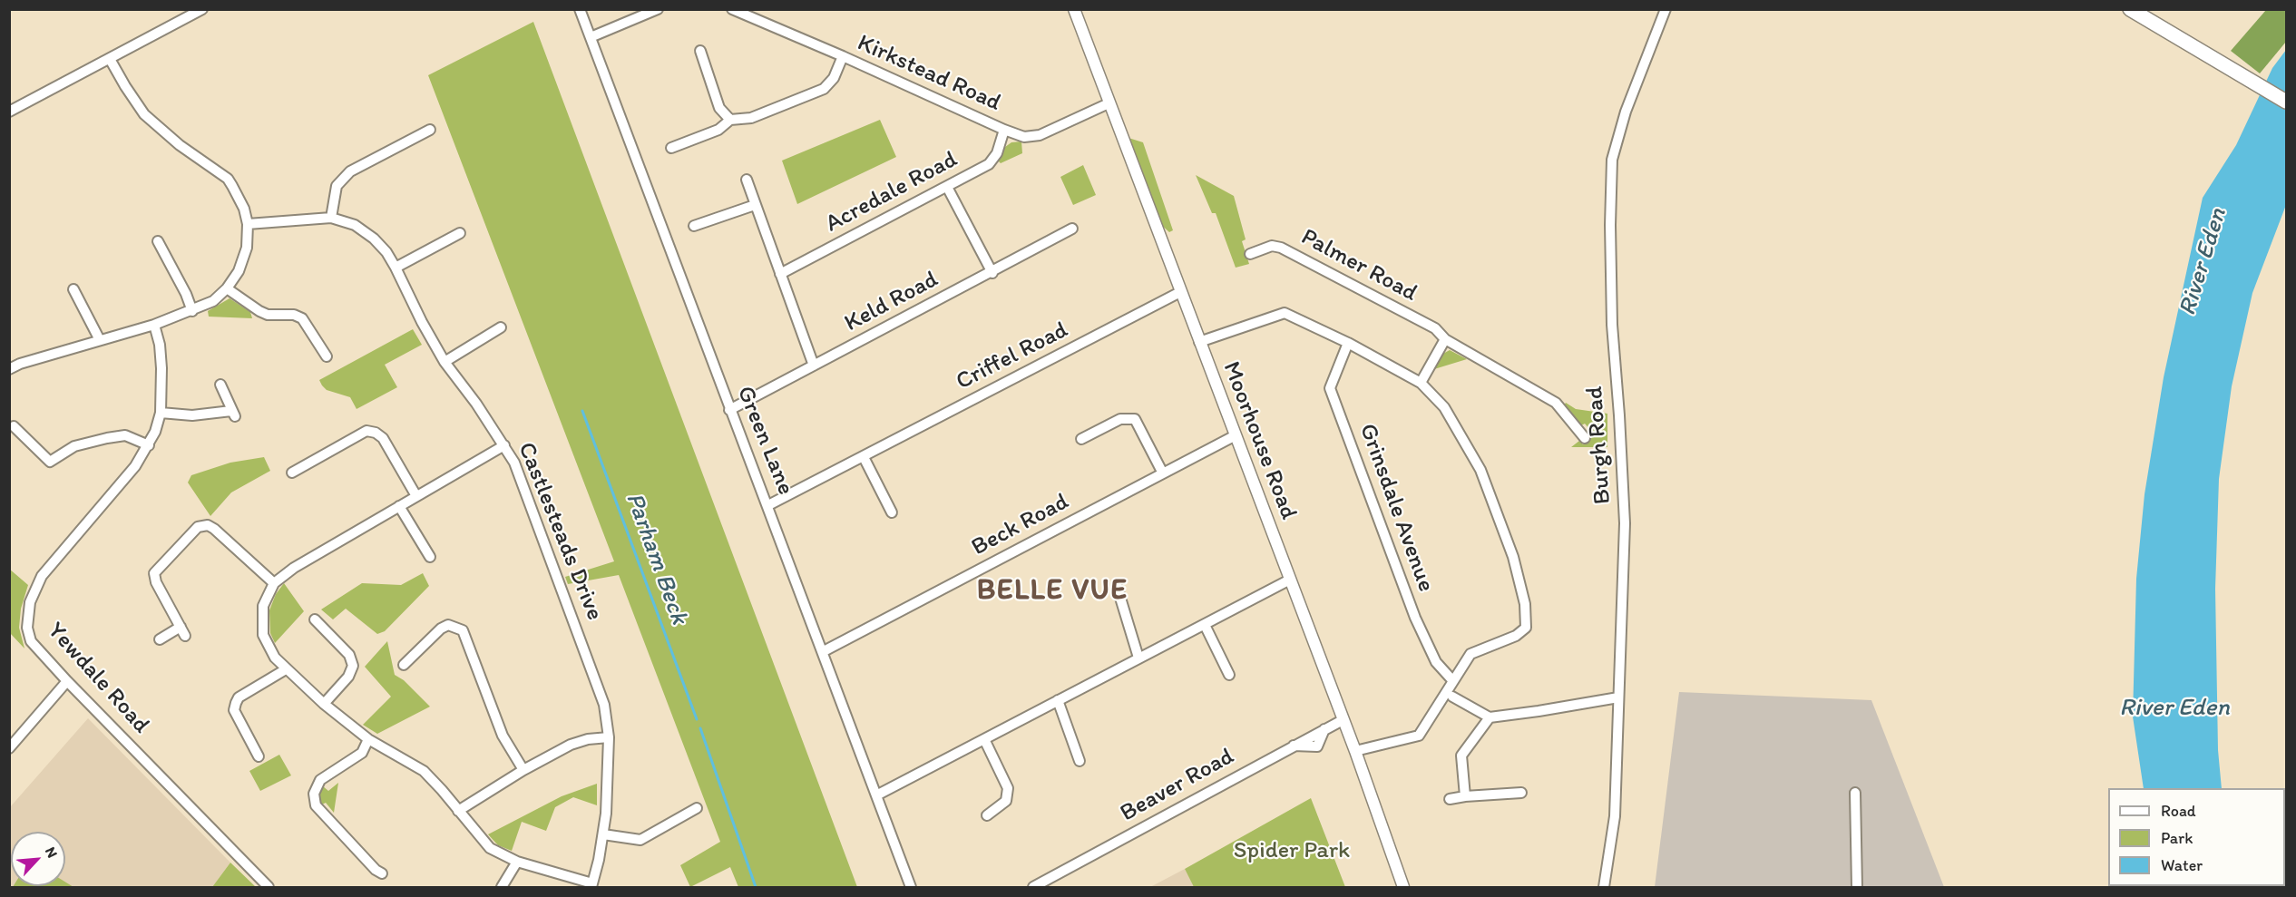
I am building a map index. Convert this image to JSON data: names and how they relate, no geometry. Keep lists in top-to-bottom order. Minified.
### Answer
{"streets":{"main road":["Moorhouse Road"],"street":["Kirkstead Road","Acredale Road","Palmer Road","Keld Road","Criffel Road","Green Lane","Burgh Road","Grinsdale Avenue","Beck Road","Castlesteads Drive","Yewdale Road","Beaver Road"]},"crossings":[["Kirkstead Road","Acredale Road"],["Kirkstead Road","Moorhouse Road"],["Keld Road","Green Lane"],["Criffel Road","Green Lane"],["Criffel Road","Moorhouse Road"],["Green Lane","Beck Road"],["Moorhouse Road","Beck Road"],["Moorhouse Road","Beaver Road"]],"districts":["BELLE VUE"],"water":["River Eden","Parham Beck"],"parks":["Spider Park"],"legend":["Road","Park","Water"],"north":"top right"}
